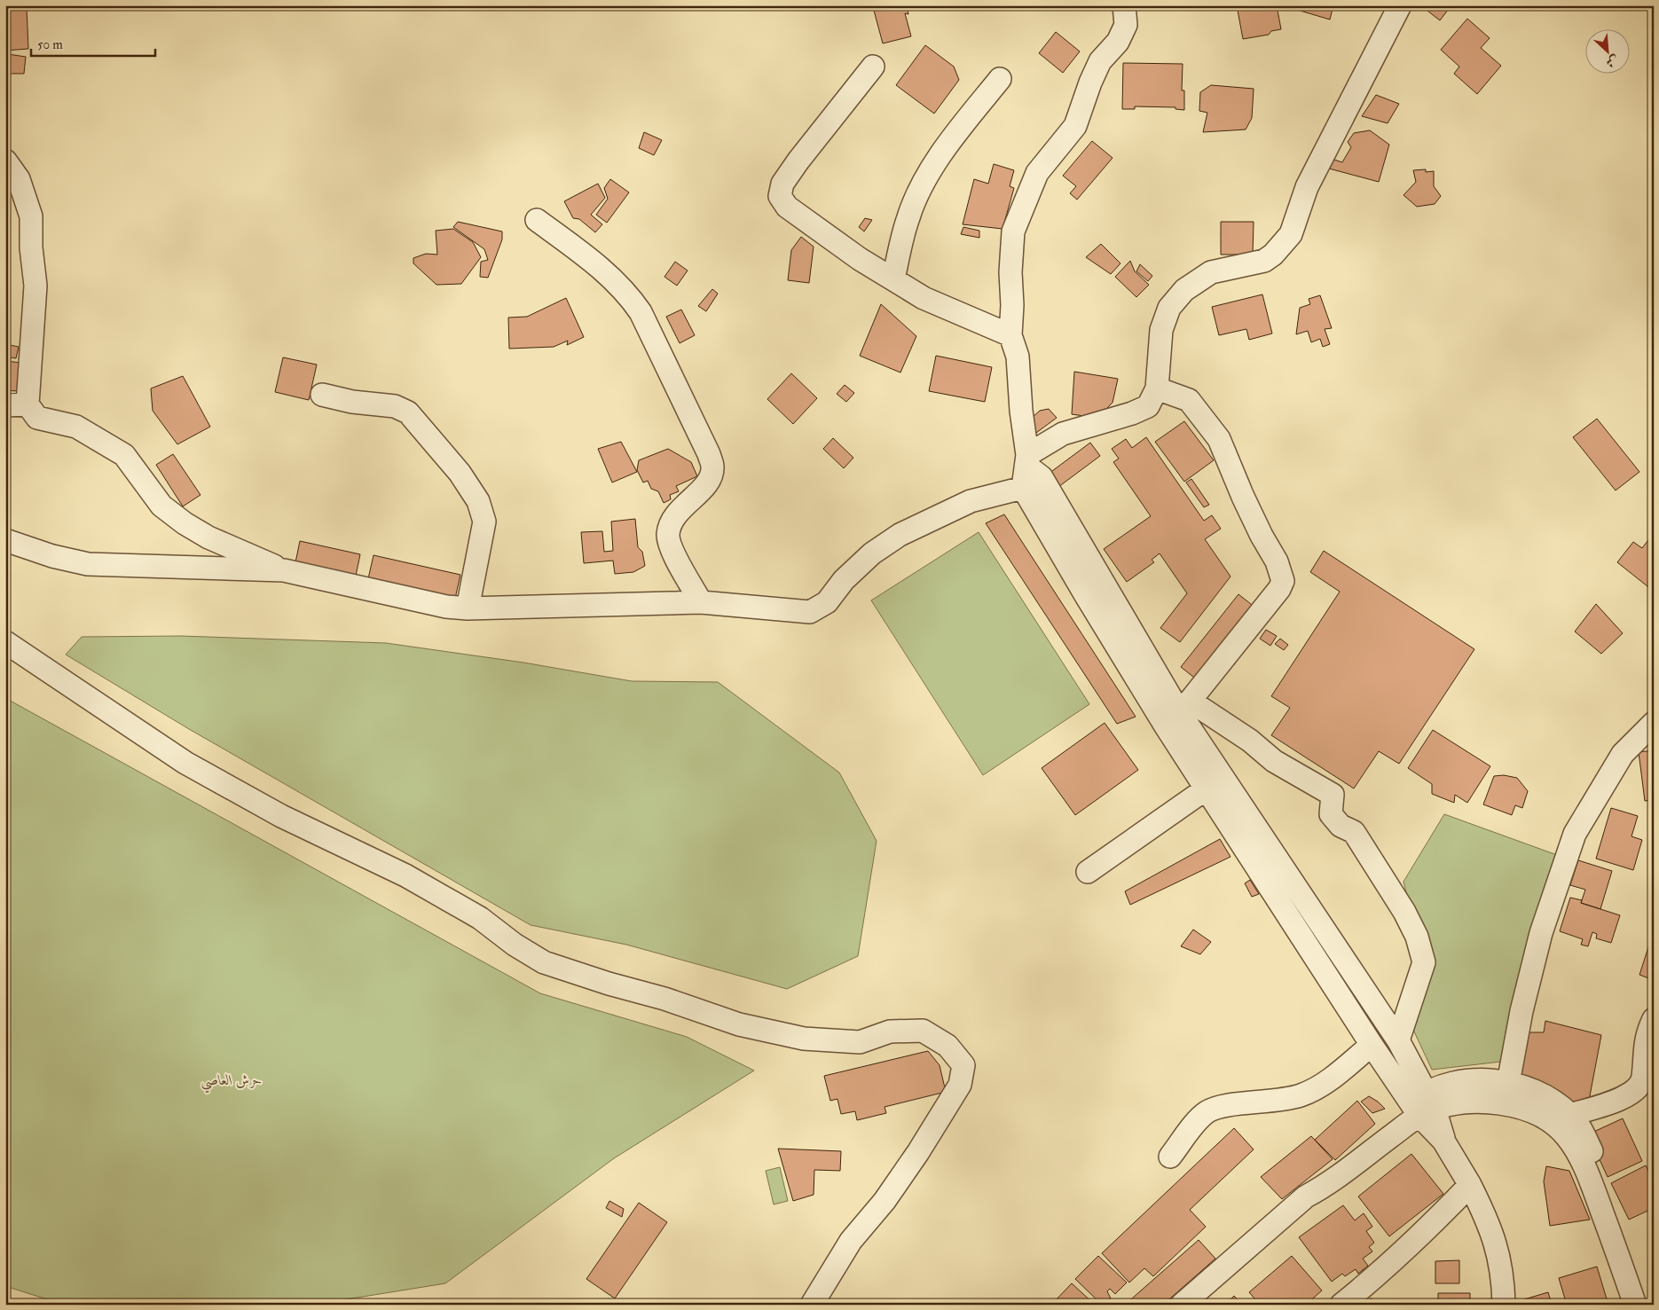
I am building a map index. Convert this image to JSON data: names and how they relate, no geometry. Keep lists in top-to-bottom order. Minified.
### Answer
{"parks":["حرش العاصي"],"scale_bar":"50 m","north":"bottom right"}
